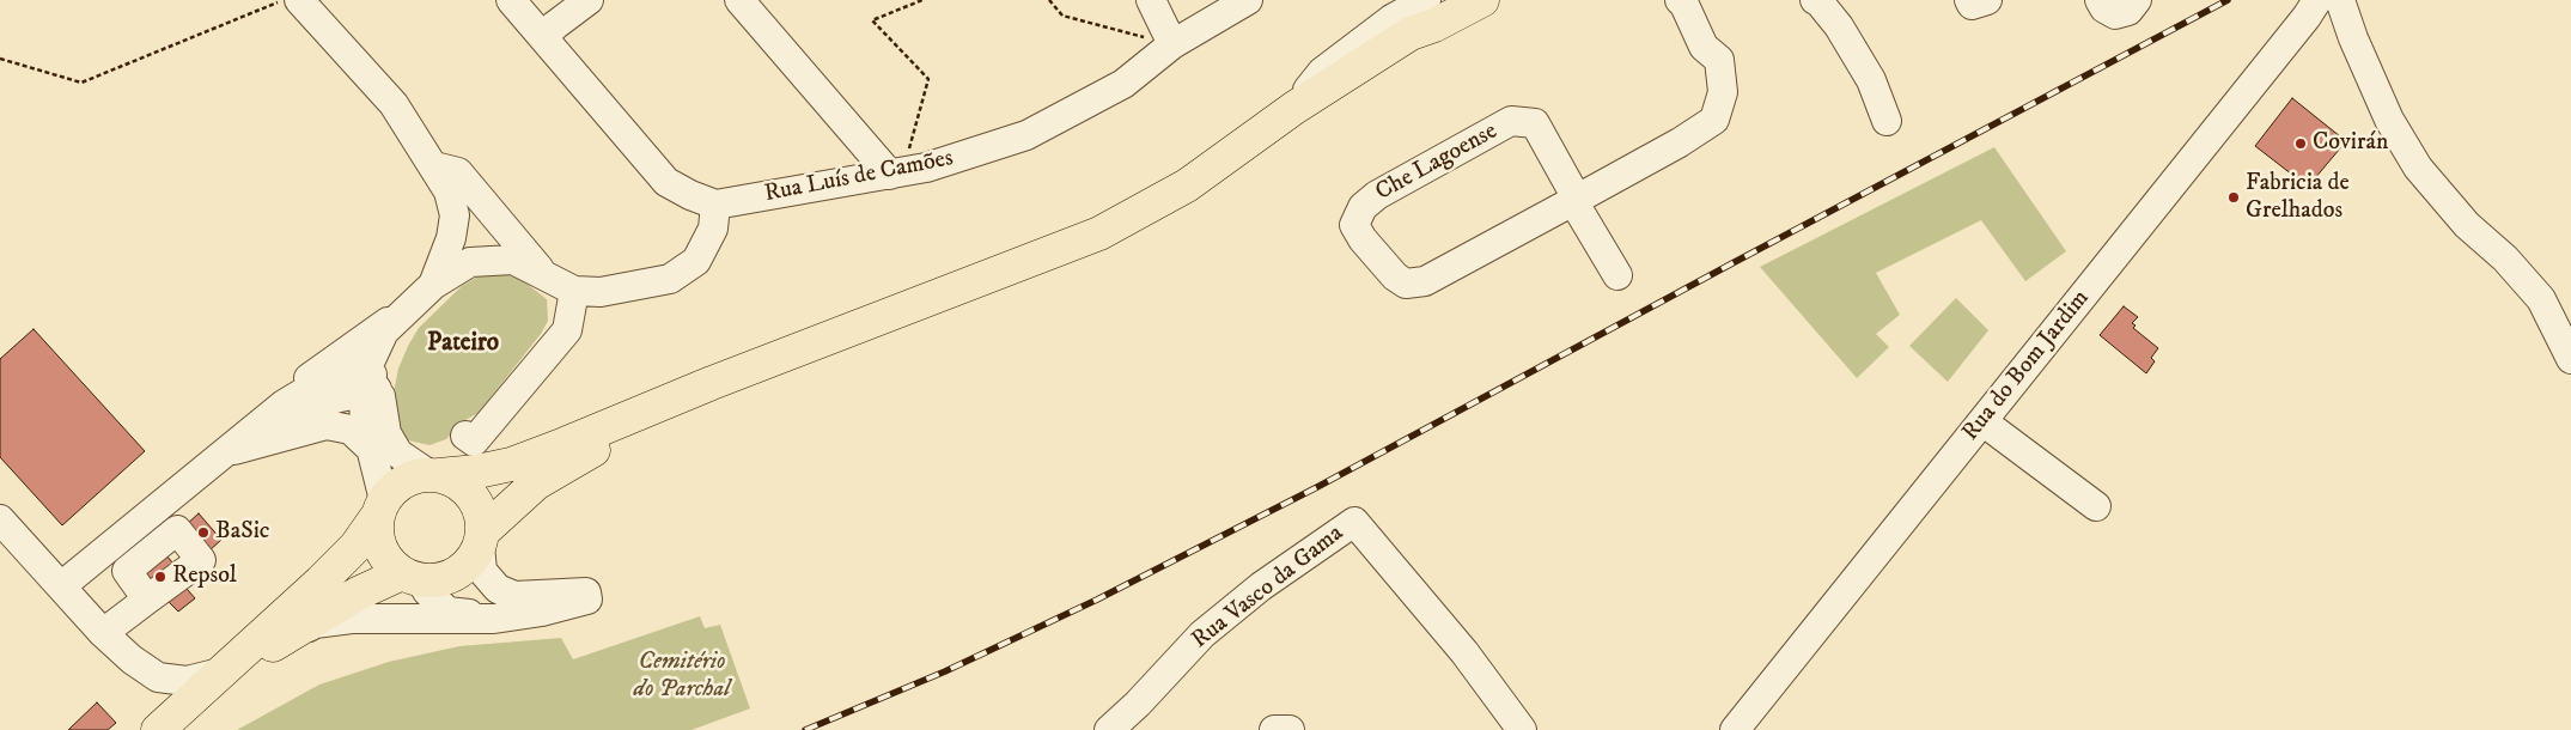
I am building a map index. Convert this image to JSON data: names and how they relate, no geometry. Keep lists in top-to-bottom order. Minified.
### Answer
{"streets":{"street":["Che Lagoense","Rua Luís de Camões","Rua do Bom Jardim","Rua Vasco da Gama"]},"districts":["Pateiro"],"parks":["Cemitério do Parchal"],"places":["Covirán","Fabricia de Grelhados","BaSic","Repsol"]}
